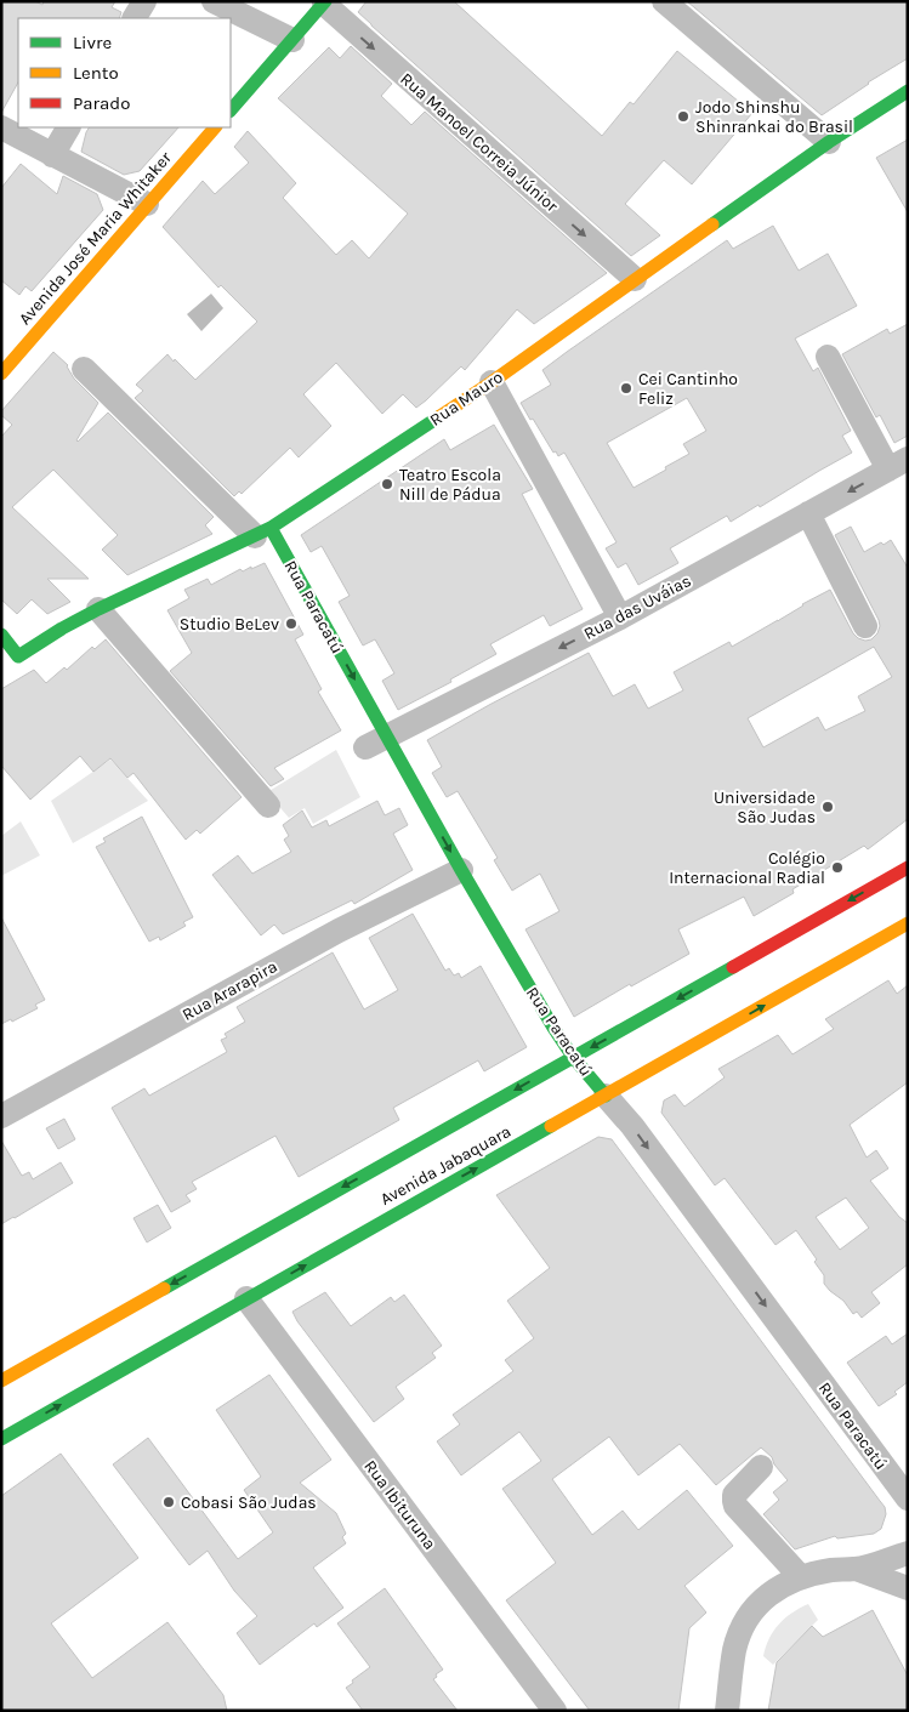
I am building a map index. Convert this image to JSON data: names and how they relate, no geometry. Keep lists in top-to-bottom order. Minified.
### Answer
{"streets":{"street":["Rua Manoel Correia Júnior","Avenida José Maria Whitaker","Rua Mauro","Rua Paracatú","Rua das Uváias","Rua Ararapira","Avenida Jabaquara","Rua Ibituruna"]},"crossings":[["Rua Manoel Correia Júnior","Rua Mauro"],["Rua Mauro","Rua Paracatú"],["Rua Paracatú","Rua das Uváias"],["Rua Paracatú","Rua Ararapira"],["Rua Paracatú","Avenida Jabaquara"],["Avenida Jabaquara","Rua Ibituruna"]],"one_way":["Rua Manoel Correia Júnior","Rua Paracatú","Rua das Uváias"],"places":["Jodo Shinshu Shinrankai do Brasil","Cei Cantinho Feliz","Teatro Escola Nill de Pádua","Studio BeLev","Universidade São Judas","Colégio Internacional Radial","Cobasi São Judas"],"legend":["Livre","Lento","Parado"]}
